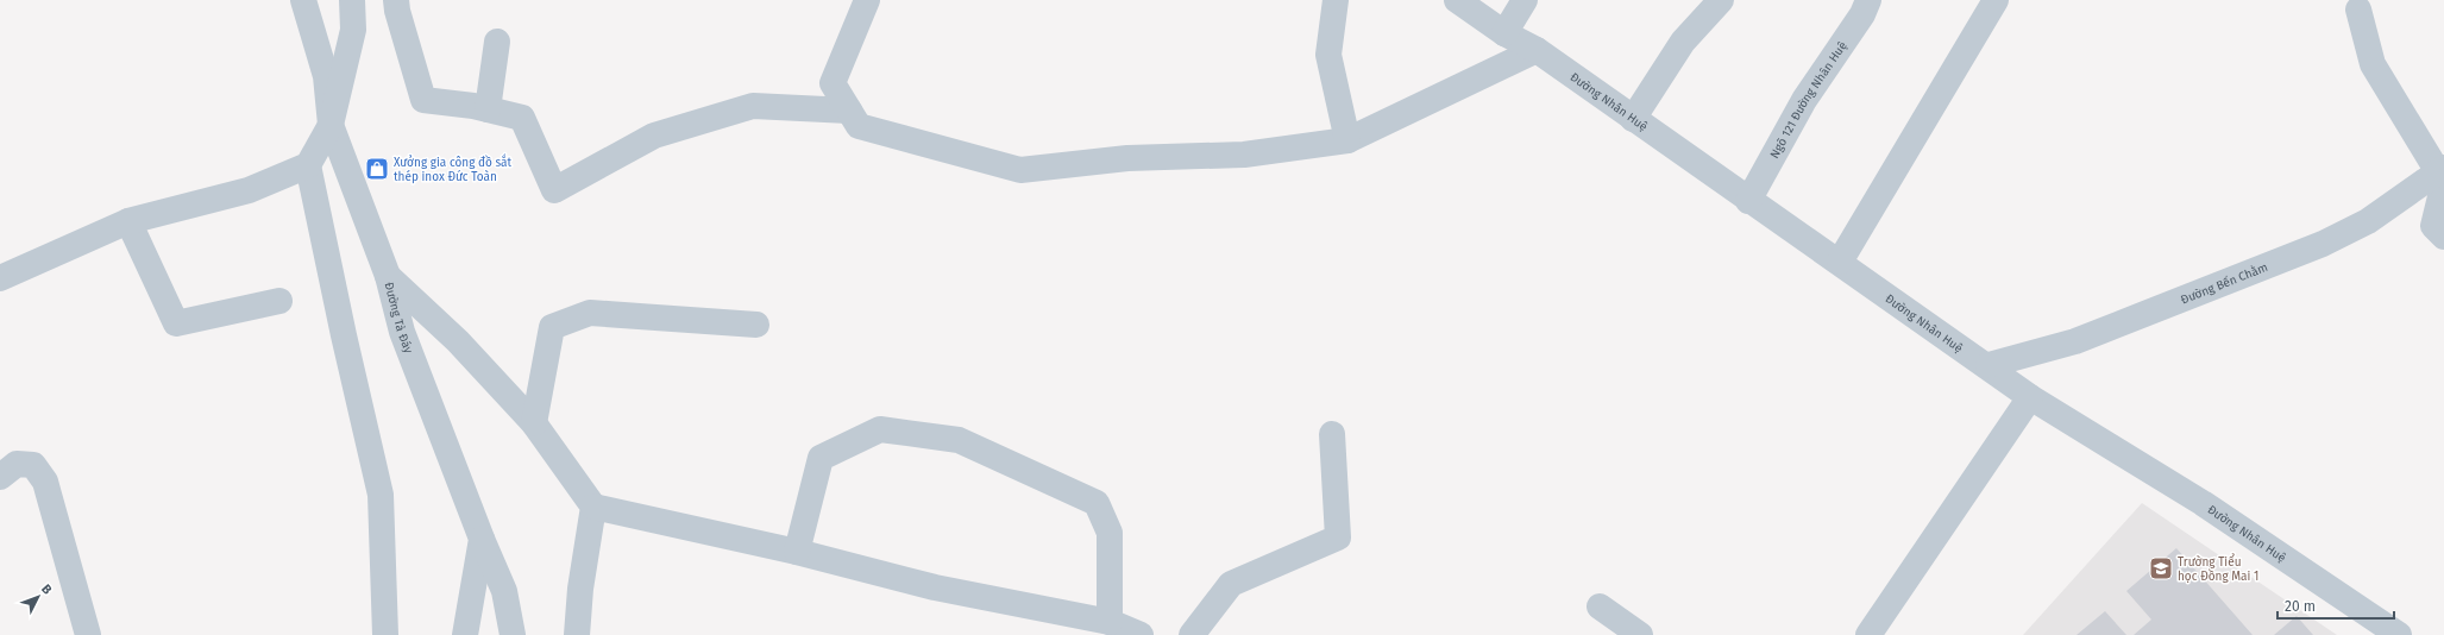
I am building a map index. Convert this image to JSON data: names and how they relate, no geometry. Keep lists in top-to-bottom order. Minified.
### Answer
{"streets":{"street":["Ngõ 121 Đường Nhân Huệ","Đường Nhân Huệ","Đường Bến Chằm","Đường Tà Đáy"]},"crossings":[["Ngõ 121 Đường Nhân Huệ","Đường Nhân Huệ"],["Đường Nhân Huệ","Đường Bến Chằm"]],"places":{"shop":["Xưởng gia công đồ sắt thép inox Đức Toàn"],"school or university":["Trường Tiểu học Đồng Mai 1"]},"scale_bar":"20 m","north":"top right"}
